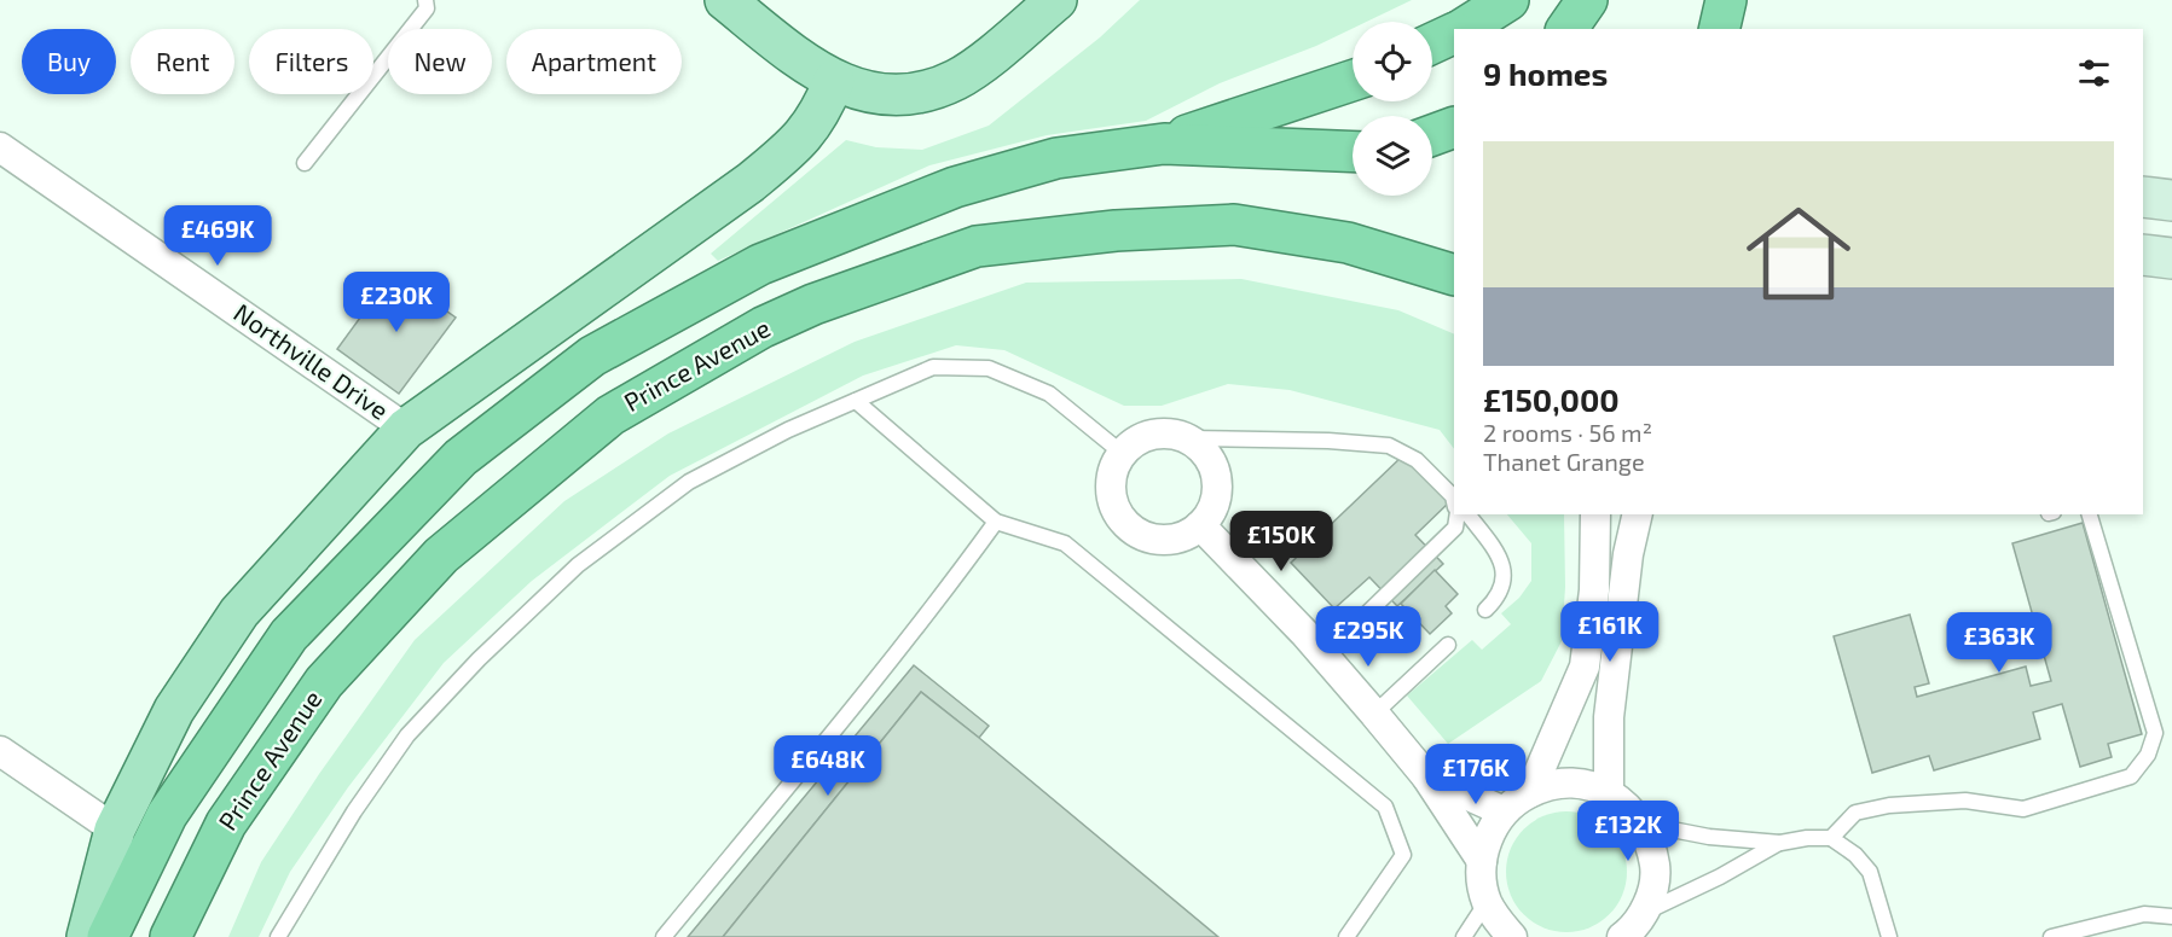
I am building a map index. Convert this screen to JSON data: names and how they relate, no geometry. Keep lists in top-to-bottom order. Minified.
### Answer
{"streets":{"highway":["Prince Avenue"],"street":["Northville Drive"]},"page":{"chip":["Buy","Rent","Filters","New","Apartment"],"heading":"9 homes","list":[{"name":"£150,000","note":"2 rooms · 56 m² · Thanet Grange"}],"price":["£469K","£230K","£150K","£161K","£295K","£363K","£648K","£176K","£132K"]}}
